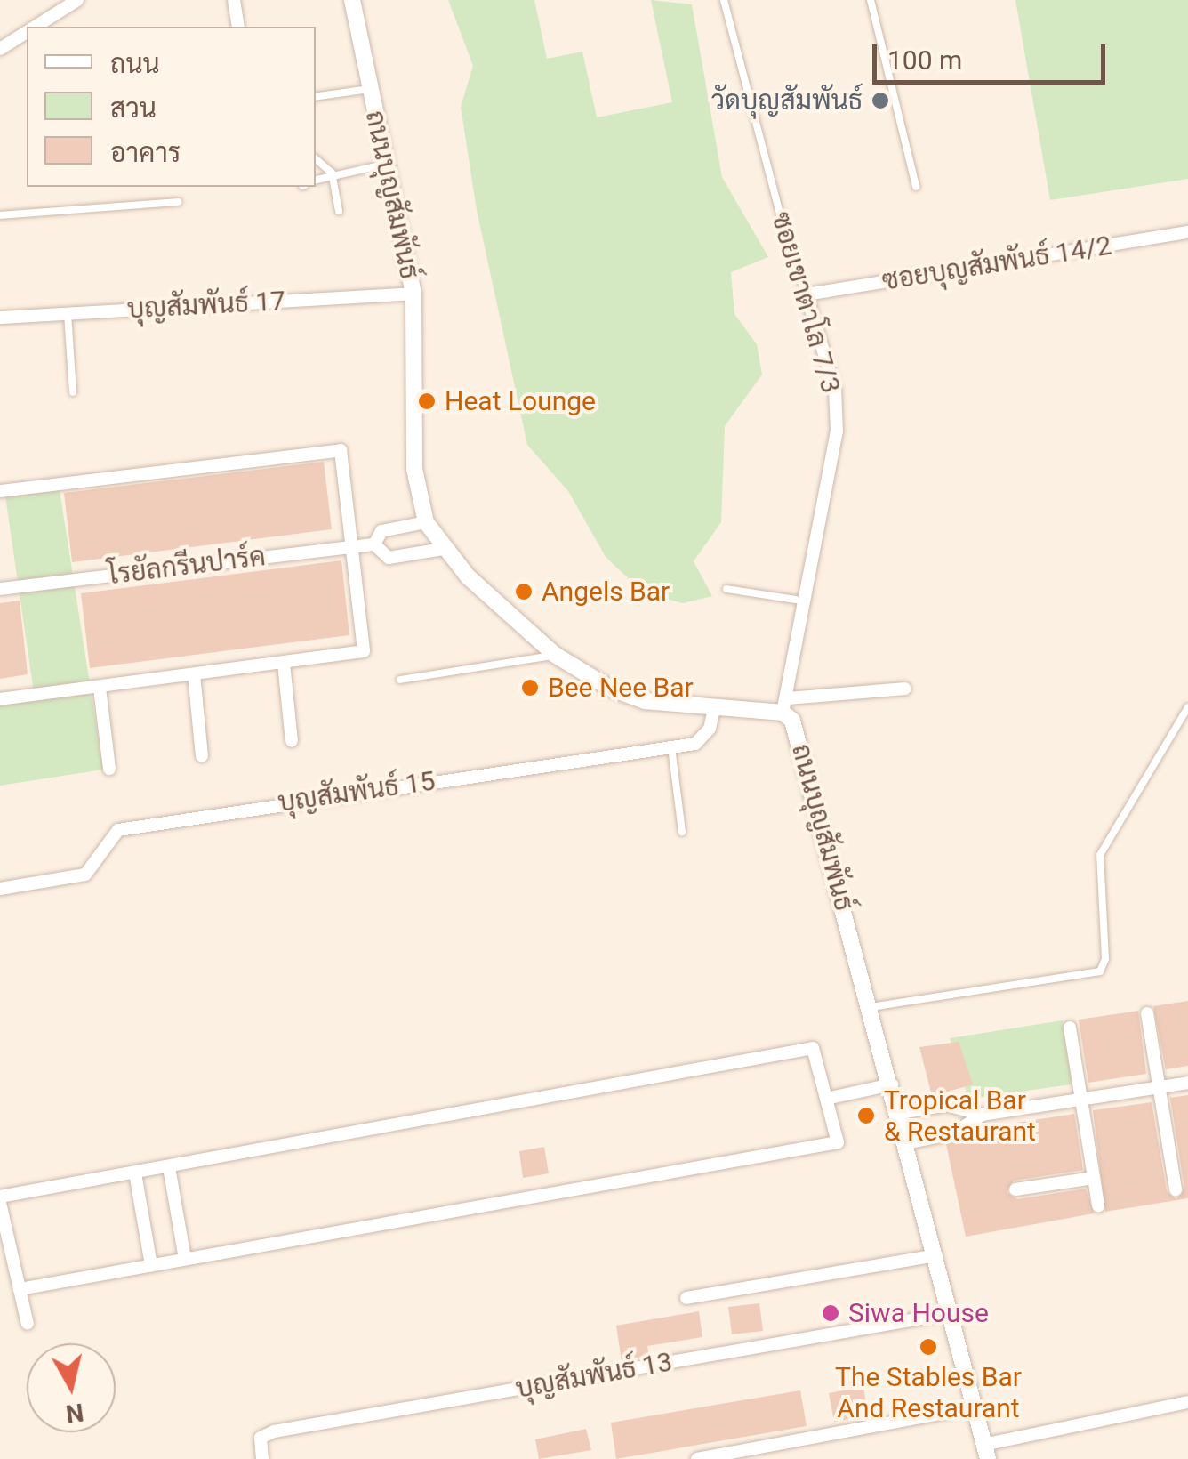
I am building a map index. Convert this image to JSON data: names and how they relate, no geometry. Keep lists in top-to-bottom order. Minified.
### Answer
{"streets":{"street":["ถนนบุญสัมพันธ์","ซอยบุญสัมพันธ์ 14/2","ซอยเขาตาโล 7/3","บุญสัมพันธ์ 17","โรยัลกรีนปาร์ค","บุญสัมพันธ์ 15","บุญสัมพันธ์ 13"]},"crossings":[["ถนนบุญสัมพันธ์","ซอยเขาตาโล 7/3"],["ถนนบุญสัมพันธ์","บุญสัมพันธ์ 17"],["ถนนบุญสัมพันธ์","โรยัลกรีนปาร์ค"],["ถนนบุญสัมพันธ์","บุญสัมพันธ์ 15"],["ถนนบุญสัมพันธ์","บุญสัมพันธ์ 13"],["ซอยบุญสัมพันธ์ 14/2","ซอยเขาตาโล 7/3"]],"places":["วัดบุญสัมพันธ์","Heat Lounge","Angels Bar","Bee Nee Bar","Tropical Bar & Restaurant","Siwa House","The Stables Bar And Restaurant"],"legend":["ถนน","สวน","อาคาร"],"scale_bar":"100 m","north":"bottom"}
